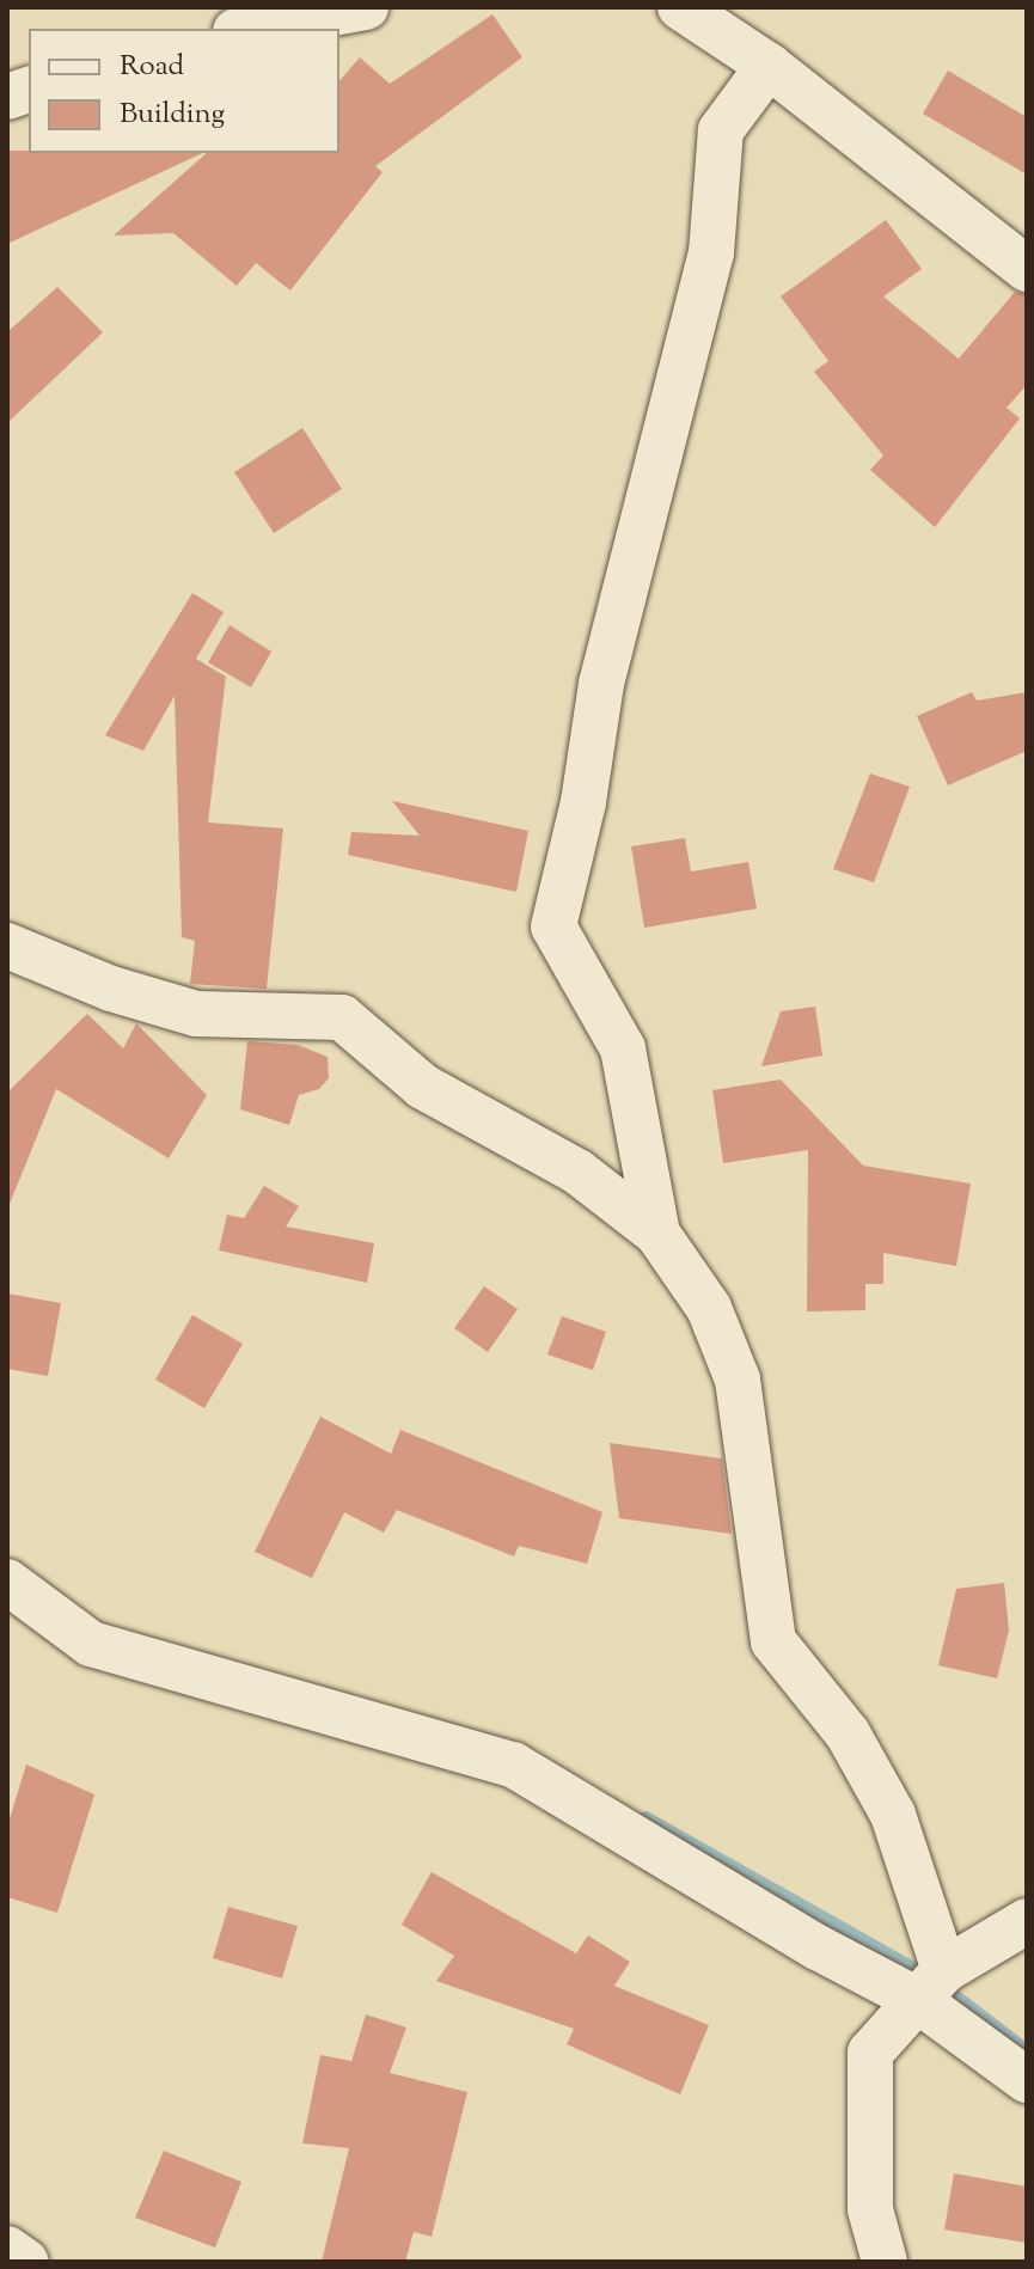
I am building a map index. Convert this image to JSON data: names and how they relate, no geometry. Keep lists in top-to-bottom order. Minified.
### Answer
{"legend":["Road","Building"]}
